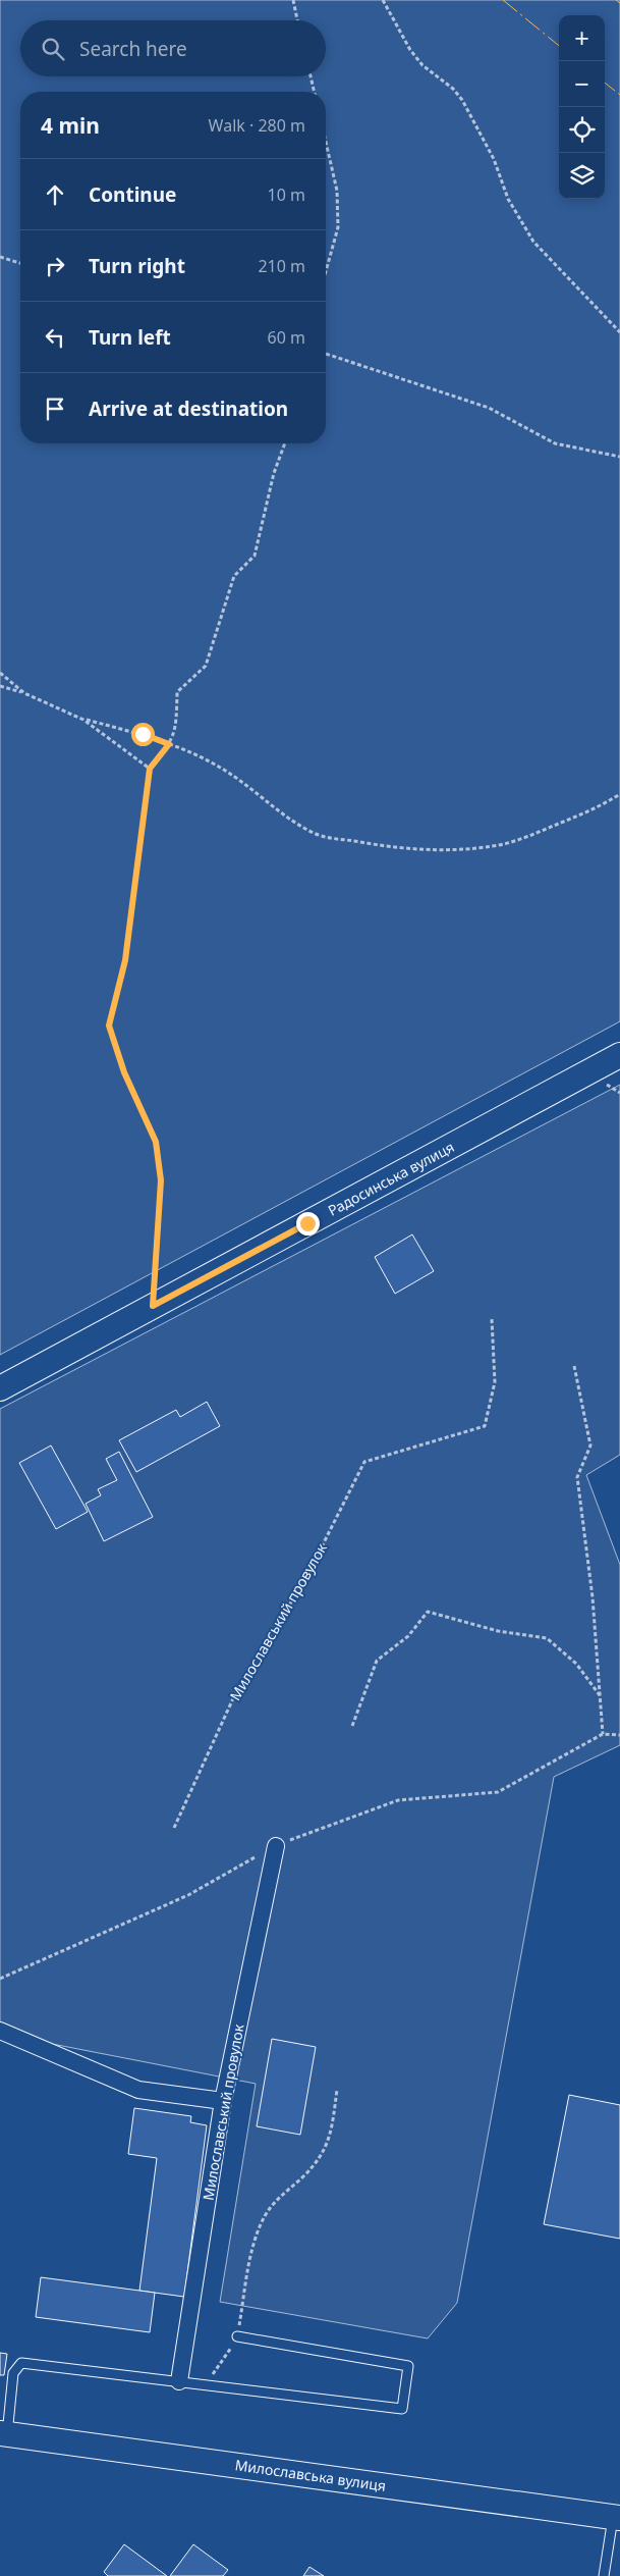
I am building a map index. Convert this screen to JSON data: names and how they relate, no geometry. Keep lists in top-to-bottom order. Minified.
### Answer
{"streets":{"main road":["Радосинська вулиця","Милославська вулиця"],"street":["Милославський провулок"]},"page":{"map_buttons":["+","−"],"search":"Search here","heading":["4 min","Walk · 280 m"],"list":[["Continue","10 m"],["Turn right","210 m"],["Turn left","60 m"],"Arrive at destination"]}}
